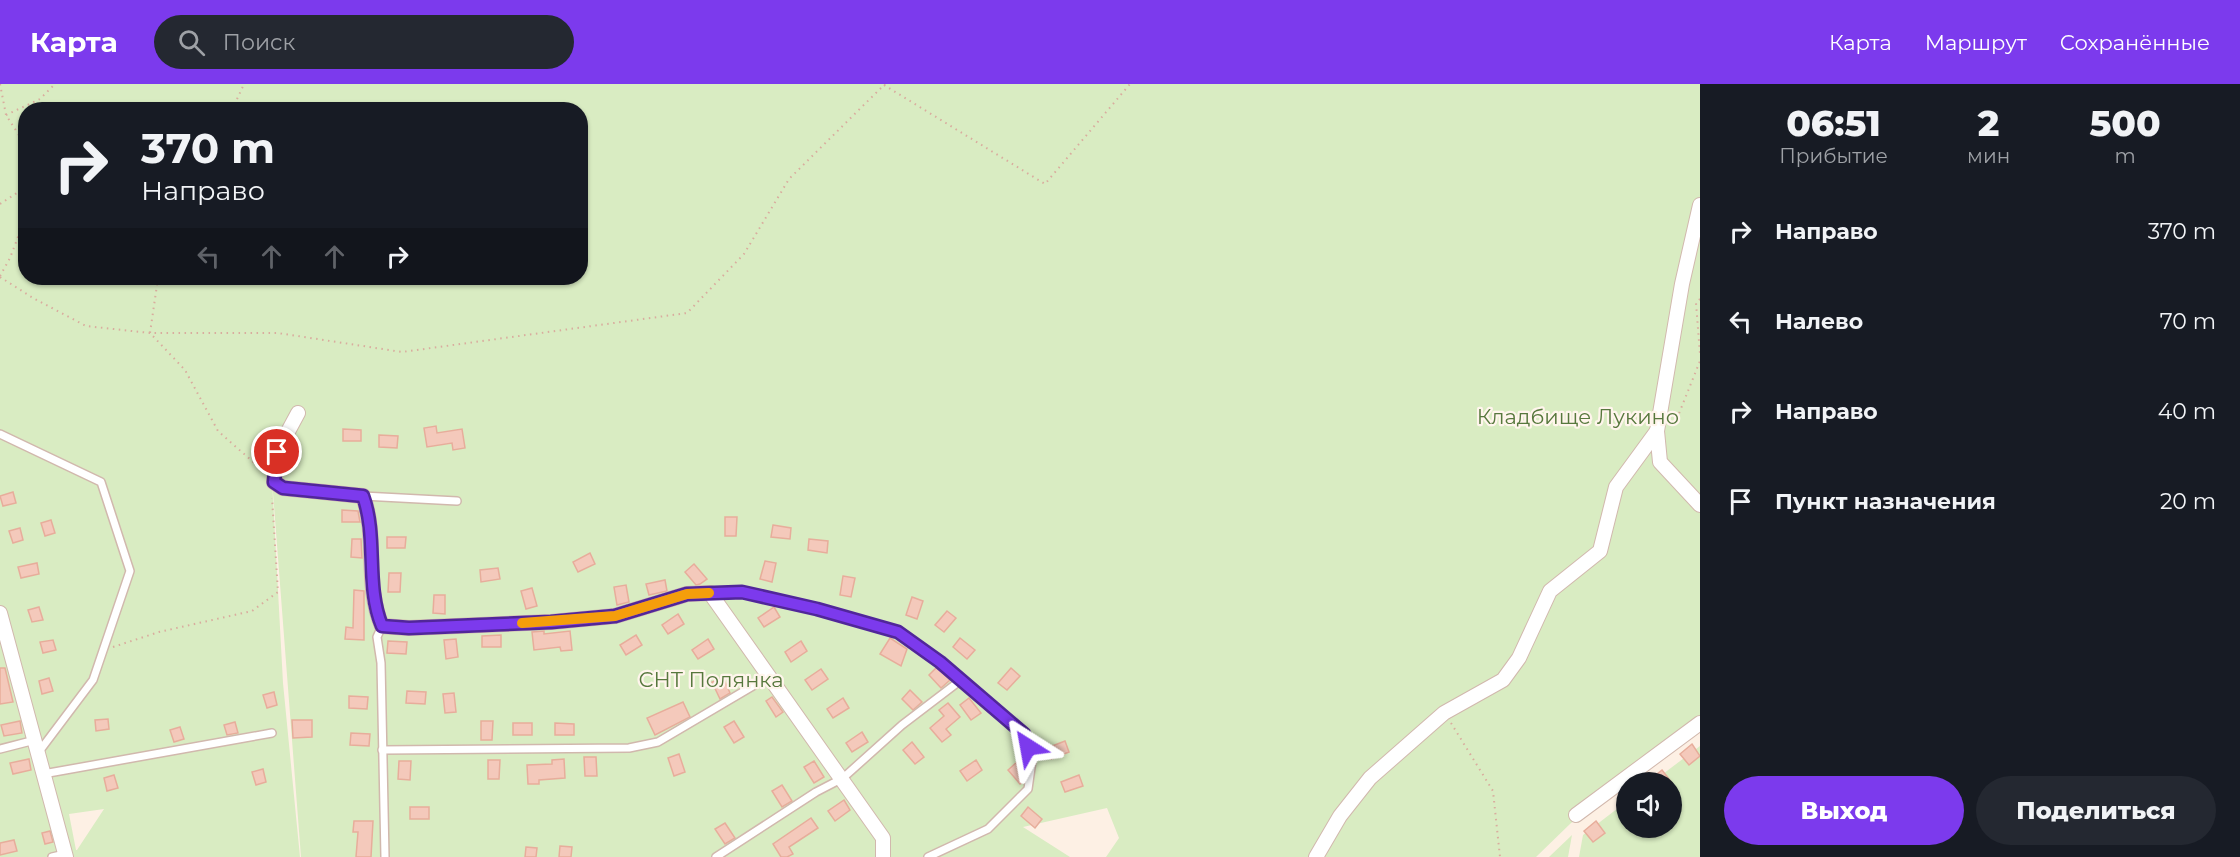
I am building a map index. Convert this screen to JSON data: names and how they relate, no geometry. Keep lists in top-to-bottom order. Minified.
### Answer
{"parks":["Кладбище Лукино","СНТ Полянка"],"page":{"header":"Карта","search":"Поиск","nav":["Карта","Маршрут","Сохранённые"],"eta":["06:51","Прибытие","2","мин","500","m"],"turn":["370 m","Направо"],"list":[{"name":"Направо","value":"370 m"},{"name":"Налево","value":"70 m"},{"name":"Направо","value":"40 m"},{"name":"Пункт назначения","value":"20 m"}],"buttons":["Выход","Поделиться"]}}
